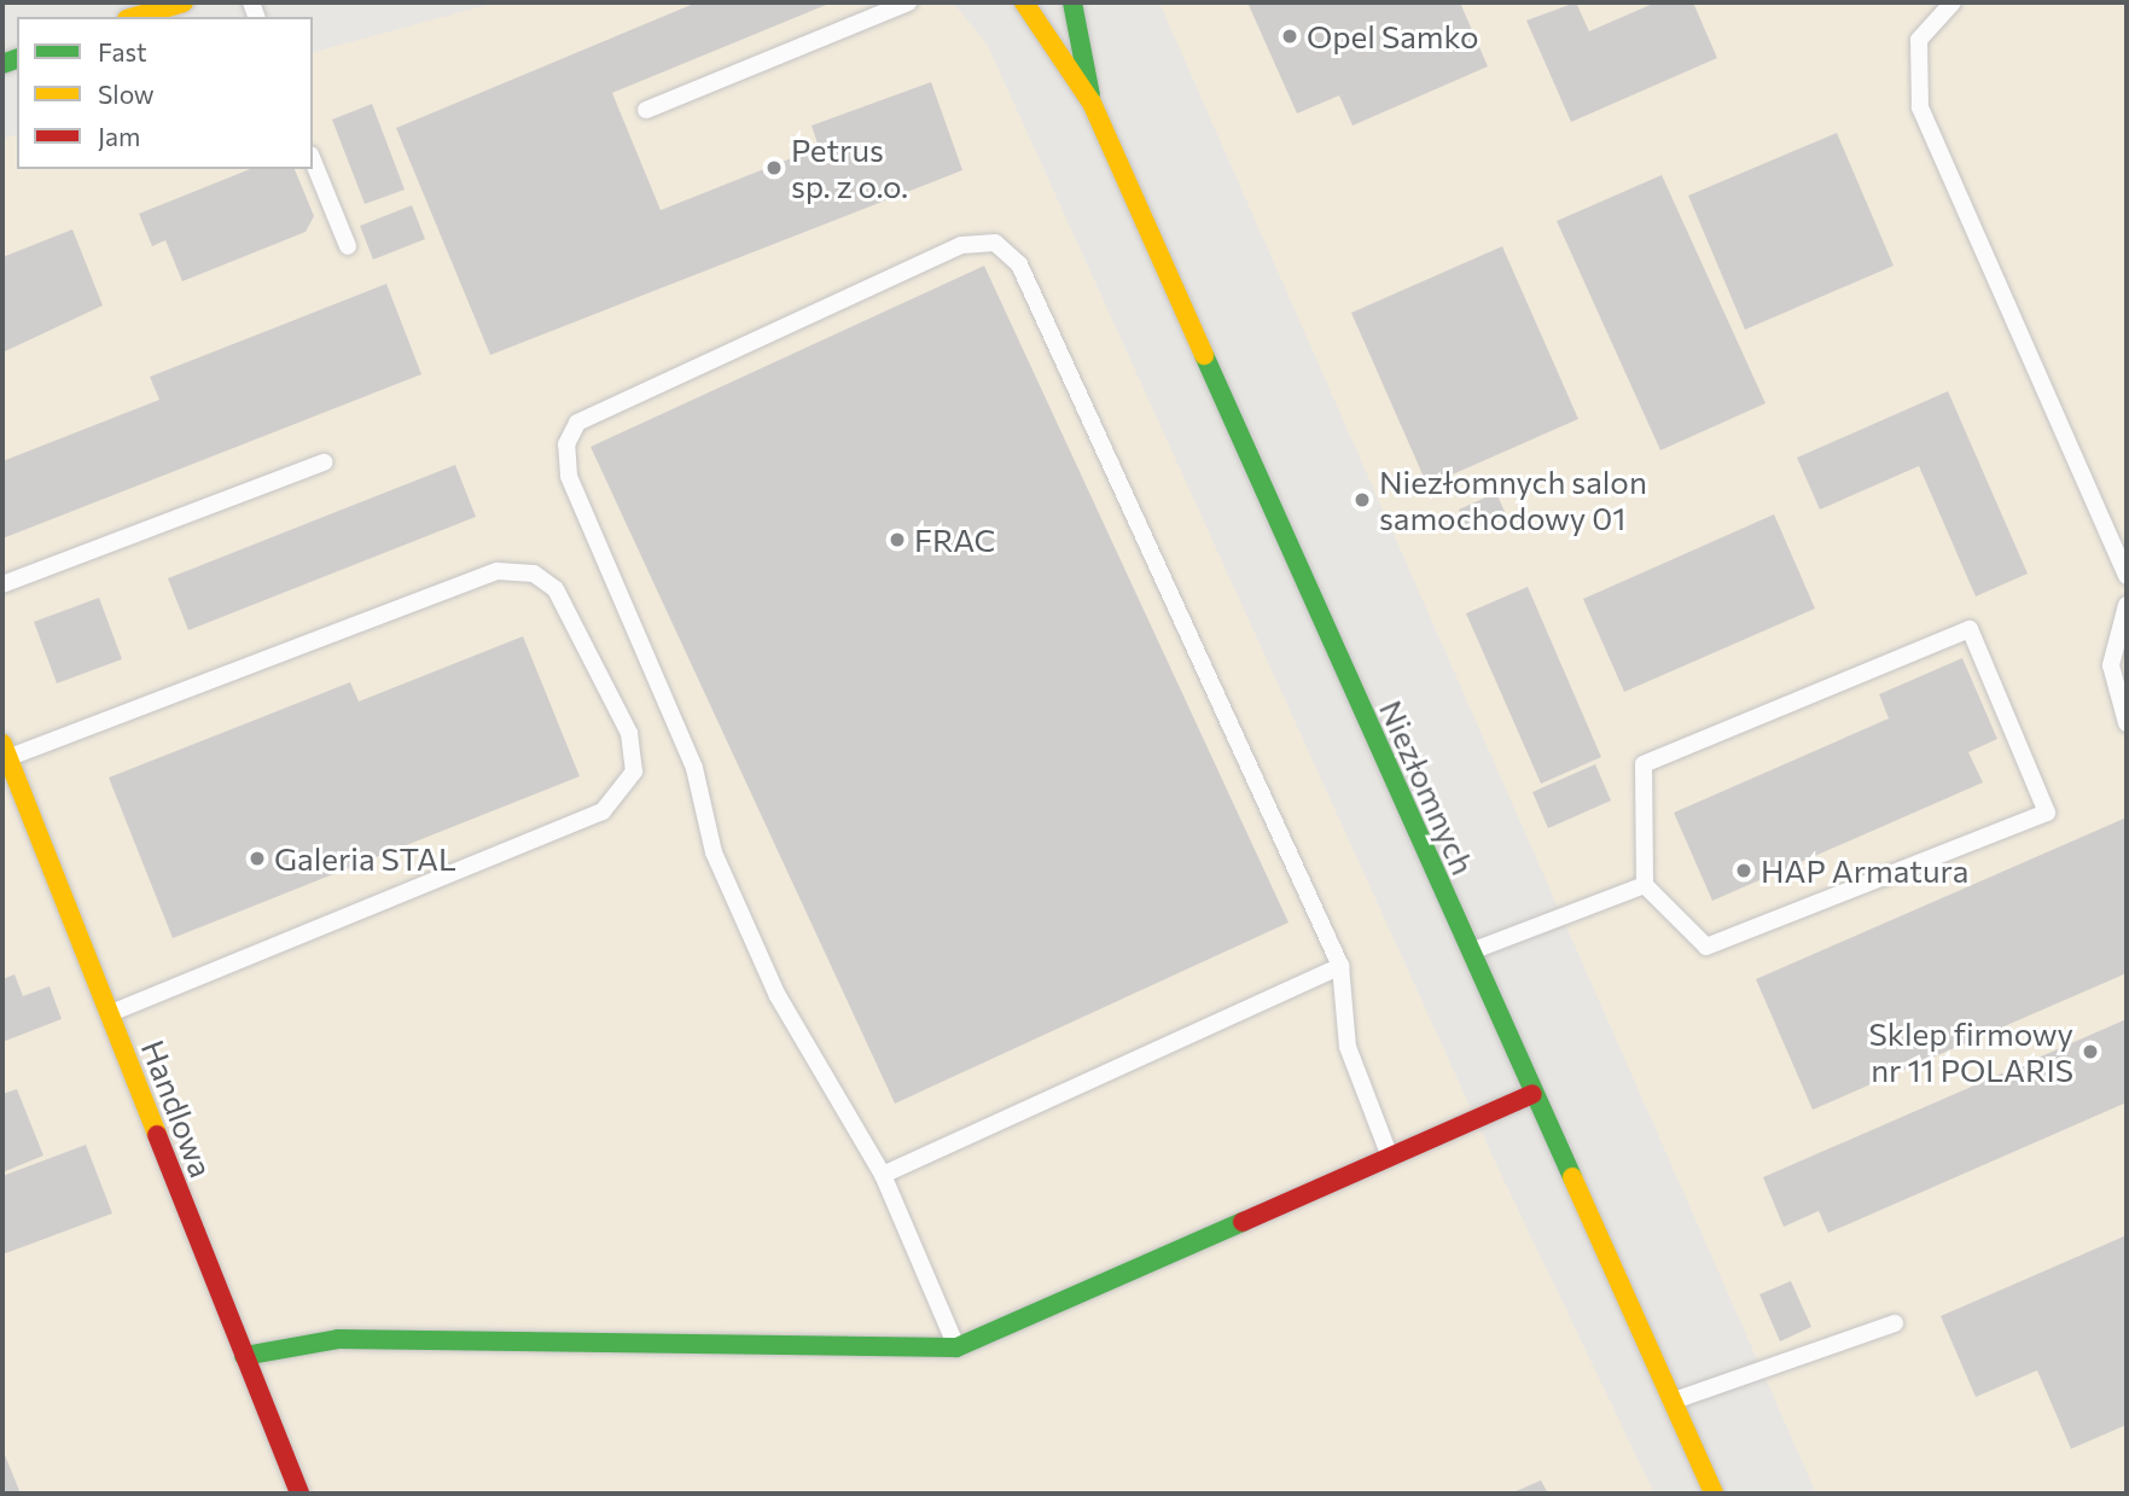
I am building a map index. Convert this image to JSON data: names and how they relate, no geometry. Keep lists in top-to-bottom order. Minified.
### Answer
{"streets":{"street":["Niezłomnych","Handlowa"]},"places":["Opel Samko","Petrus sp. z o.o.","Niezłomnych salon samochodowy 01","FRAC","Galeria STAL","HAP Armatura","Sklep firmowy nr 11 POLARIS"],"legend":["Fast","Slow","Jam"]}
